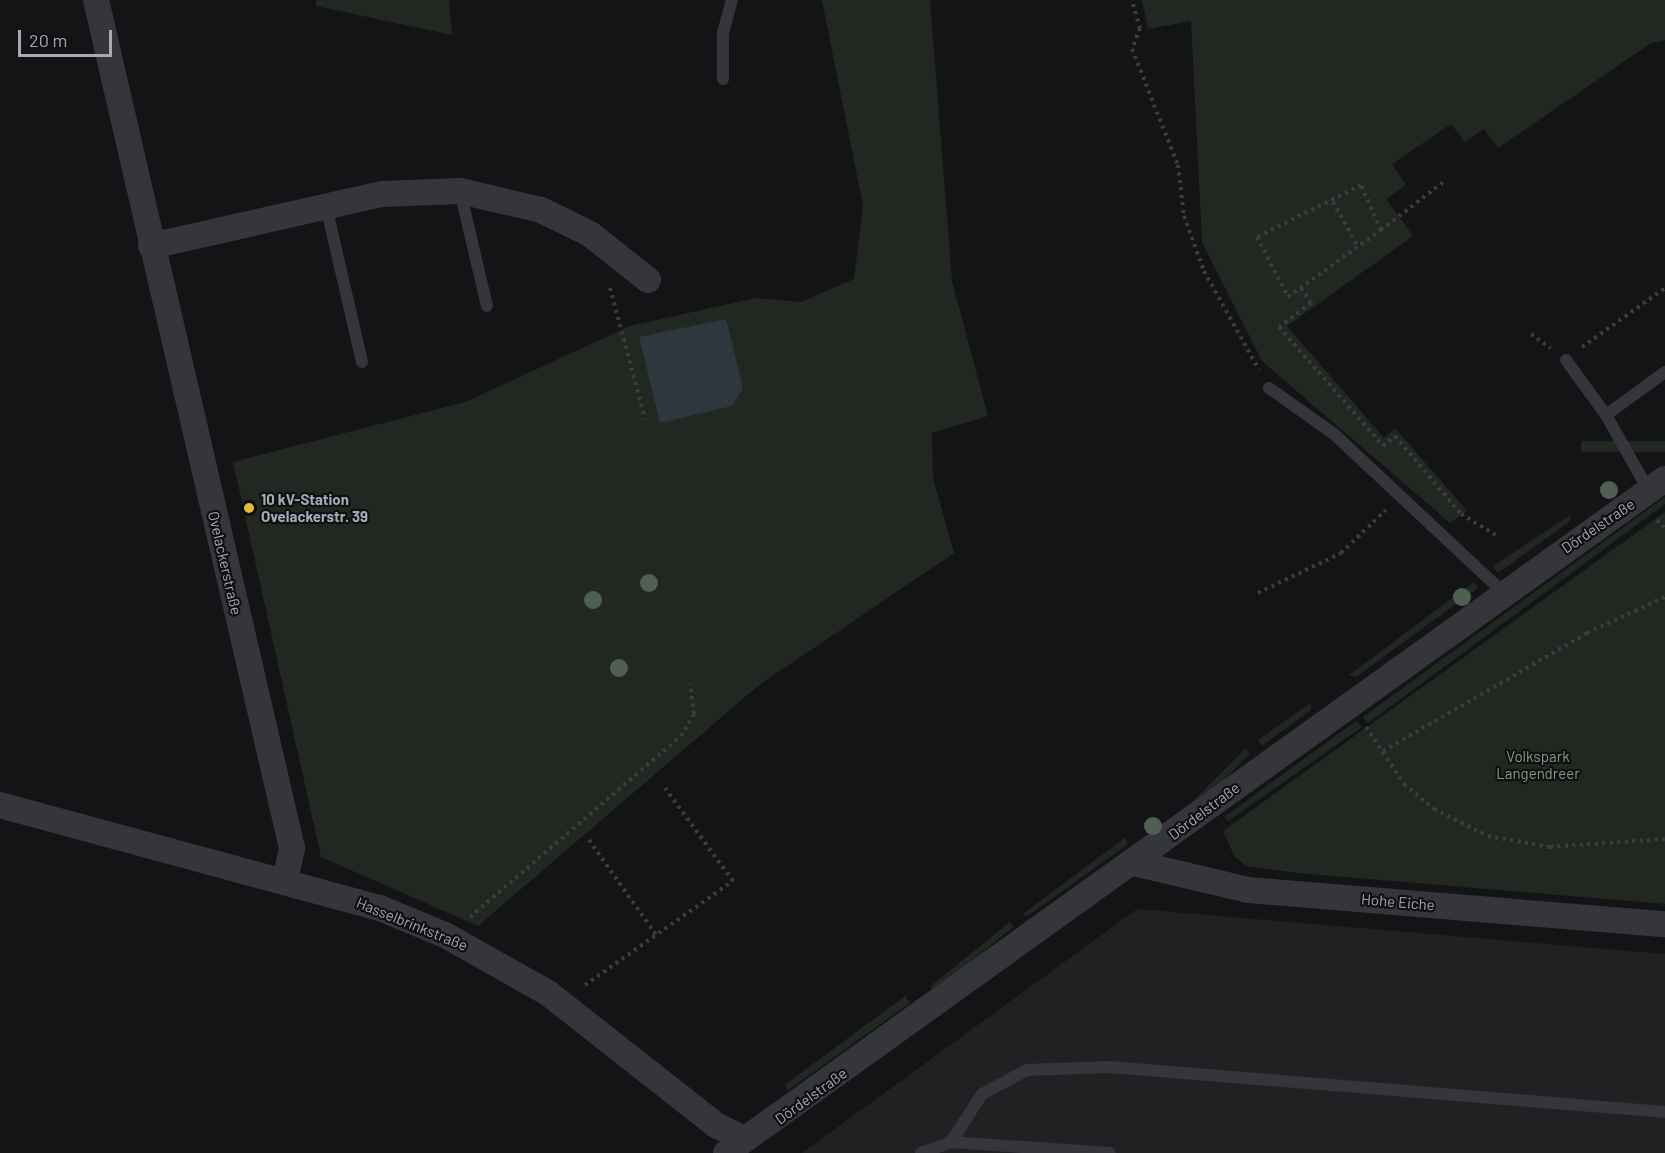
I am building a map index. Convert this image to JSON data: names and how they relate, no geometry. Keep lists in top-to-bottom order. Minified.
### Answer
{"streets":{"street":["Dördelstraße","Ovelackerstraße","Hohe Eiche","Hasselbrinkstraße"]},"crossings":[["Dördelstraße","Hohe Eiche"],["Dördelstraße","Hasselbrinkstraße"],["Ovelackerstraße","Hasselbrinkstraße"]],"parks":["Volkspark Langendreer"],"places":["10 kV-Station Ovelackerstr. 39"],"scale_bar":"20 m"}
